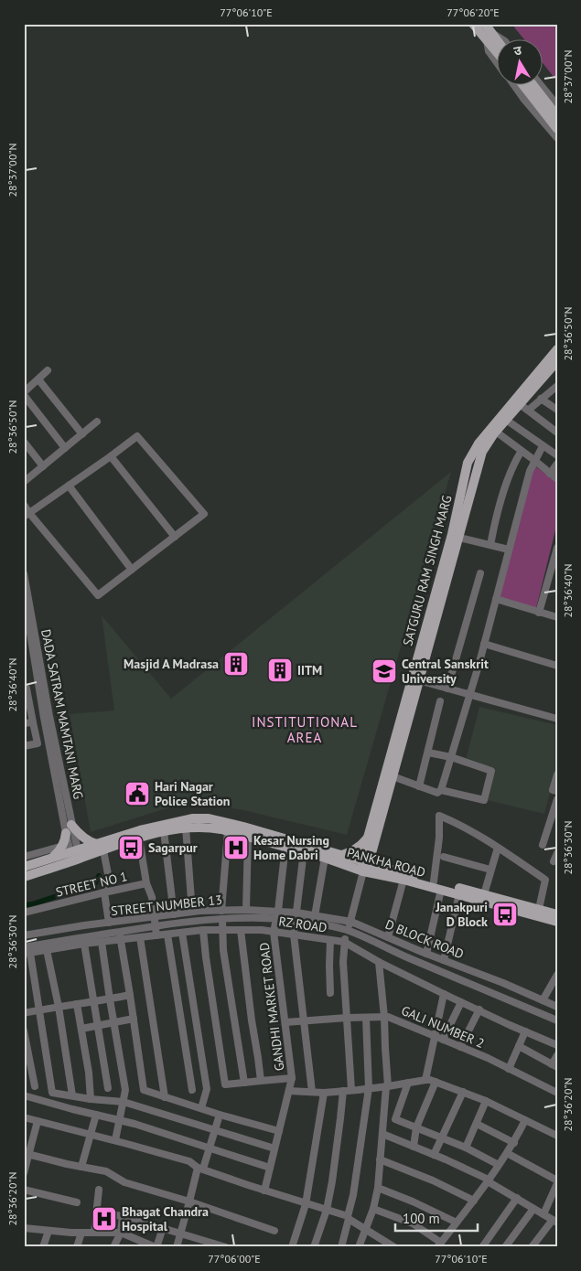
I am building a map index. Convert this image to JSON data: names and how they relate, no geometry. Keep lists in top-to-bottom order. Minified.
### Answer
{"streets":{"main road":["SATGURU RAM SINGH MARG","PANKHA ROAD"],"street":["DADA SATRAM MAMTANI MARG","STREET NO 1","STREET NUMBER 13","RZ ROAD","D BLOCK ROAD","GANDHI MARKET ROAD","GALI NUMBER 2"]},"crossings":[["SATGURU RAM SINGH MARG","PANKHA ROAD"],["DADA SATRAM MAMTANI MARG","PANKHA ROAD"],["PANKHA ROAD","STREET NO 1"],["PANKHA ROAD","GANDHI MARKET ROAD"],["STREET NUMBER 13","D BLOCK ROAD"],["STREET NUMBER 13","GANDHI MARKET ROAD"],["RZ ROAD","GANDHI MARKET ROAD"],["D BLOCK ROAD","GANDHI MARKET ROAD"],["GANDHI MARKET ROAD","GALI NUMBER 2"]],"districts":["INSTITUTIONAL AREA"],"places":{"building":["Masjid A Madrasa","IITM"],"school or university":["Central Sanskrit University"],"public building":["Hari Nagar Police Station"],"bus stop":["Sagarpur","Janakpuri D Block"],"hospital":["Kesar Nursing Home Dabri","Bhagat Chandra Hospital"]},"scale_bar":"100 m","north":"top","coordinates":["77°06'10\"E","77°06'20\"E","28°37'00\"N","28°36'50\"N","28°36'40\"N","28°36'30\"N","28°36'20\"N","77°06'00\"E"]}
